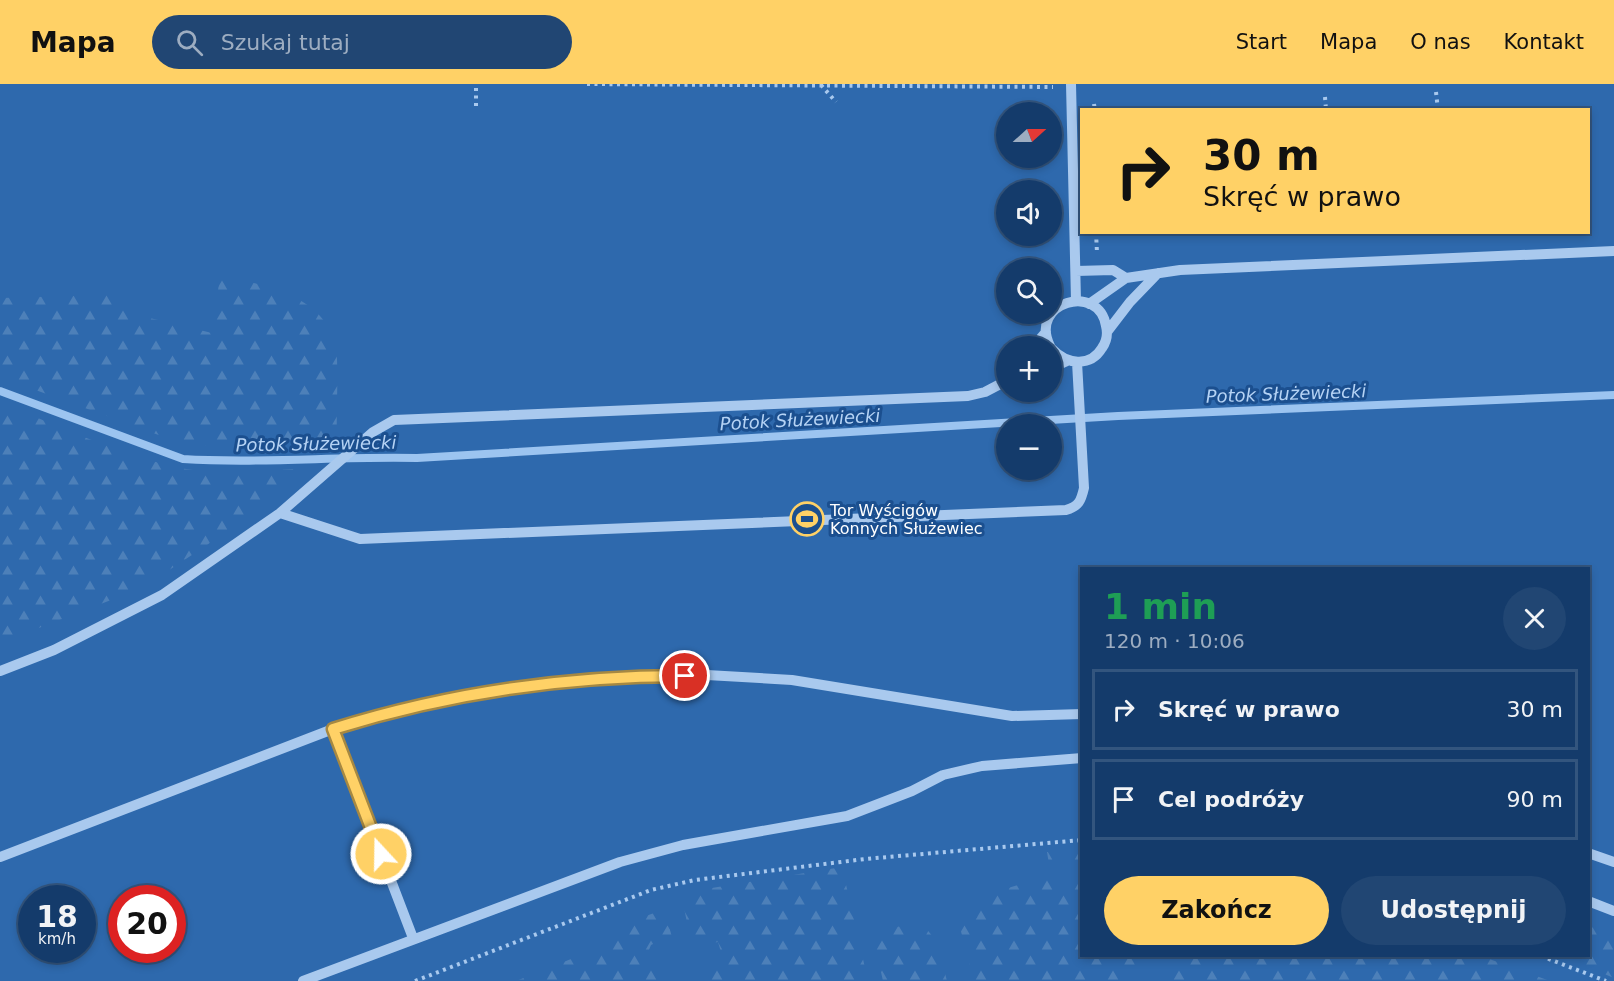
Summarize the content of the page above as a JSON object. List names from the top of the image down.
{
  "water": ["Potok Służewiecki"],
  "places": {
    "sports": ["Tor Wyścigów Konnych Służewiec"]
  },
  "north": "right",
  "page": {
    "header": "Mapa",
    "search": "Szukaj tutaj",
    "nav": [
      "Start",
      "Mapa",
      "O nas",
      "Kontakt"
    ],
    "map_buttons": ["+", "−"],
    "turn": ["30 m", "Skręć w prawo"],
    "heading": ["1 min", "120 m · 10:06"],
    "list": [
      {
        "name": "Skręć w prawo",
        "value": "30 m"
      },
      {
        "name": "Cel podróży",
        "value": "90 m"
      }
    ],
    "buttons": ["Zakończ", "Udostępnij"],
    "speed": "18 km/h",
    "limit": "20"
  }
}
